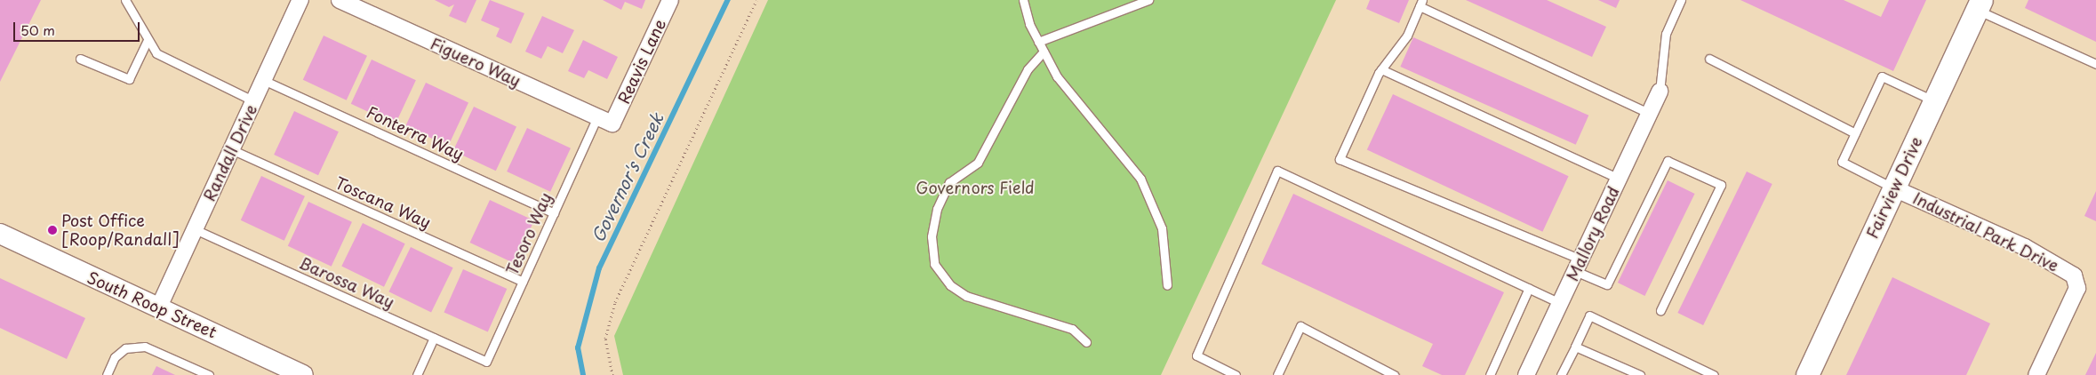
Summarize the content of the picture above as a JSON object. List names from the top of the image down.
{
  "streets": {
    "main road": ["Fairview Drive"],
    "street": [
      "Reavis Lane",
      "Figuero Way",
      "Randall Drive",
      "Industrial Park Drive",
      "Mallory Road",
      "South Roop Street"
    ],
    "lane": [
      "Fonterra Way",
      "Toscana Way",
      "Tesoro Way",
      "Barossa Way"
    ]
  },
  "crossings": [
    ["Reavis Lane", "Figuero Way"],
    ["Figuero Way", "Tesoro Way"],
    ["Fonterra Way", "Randall Drive"],
    ["Fonterra Way", "Tesoro Way"],
    ["Randall Drive", "Toscana Way"],
    ["Randall Drive", "Barossa Way"],
    ["Randall Drive", "South Roop Street"],
    ["Fairview Drive", "Industrial Park Drive"],
    ["Toscana Way", "Tesoro Way"],
    ["Tesoro Way", "Barossa Way"]
  ],
  "water": ["Governor's Creek"],
  "parks": ["Governors Field"],
  "places": ["Post Office [Roop/Randall]"],
  "scale_bar": "50 m"
}
